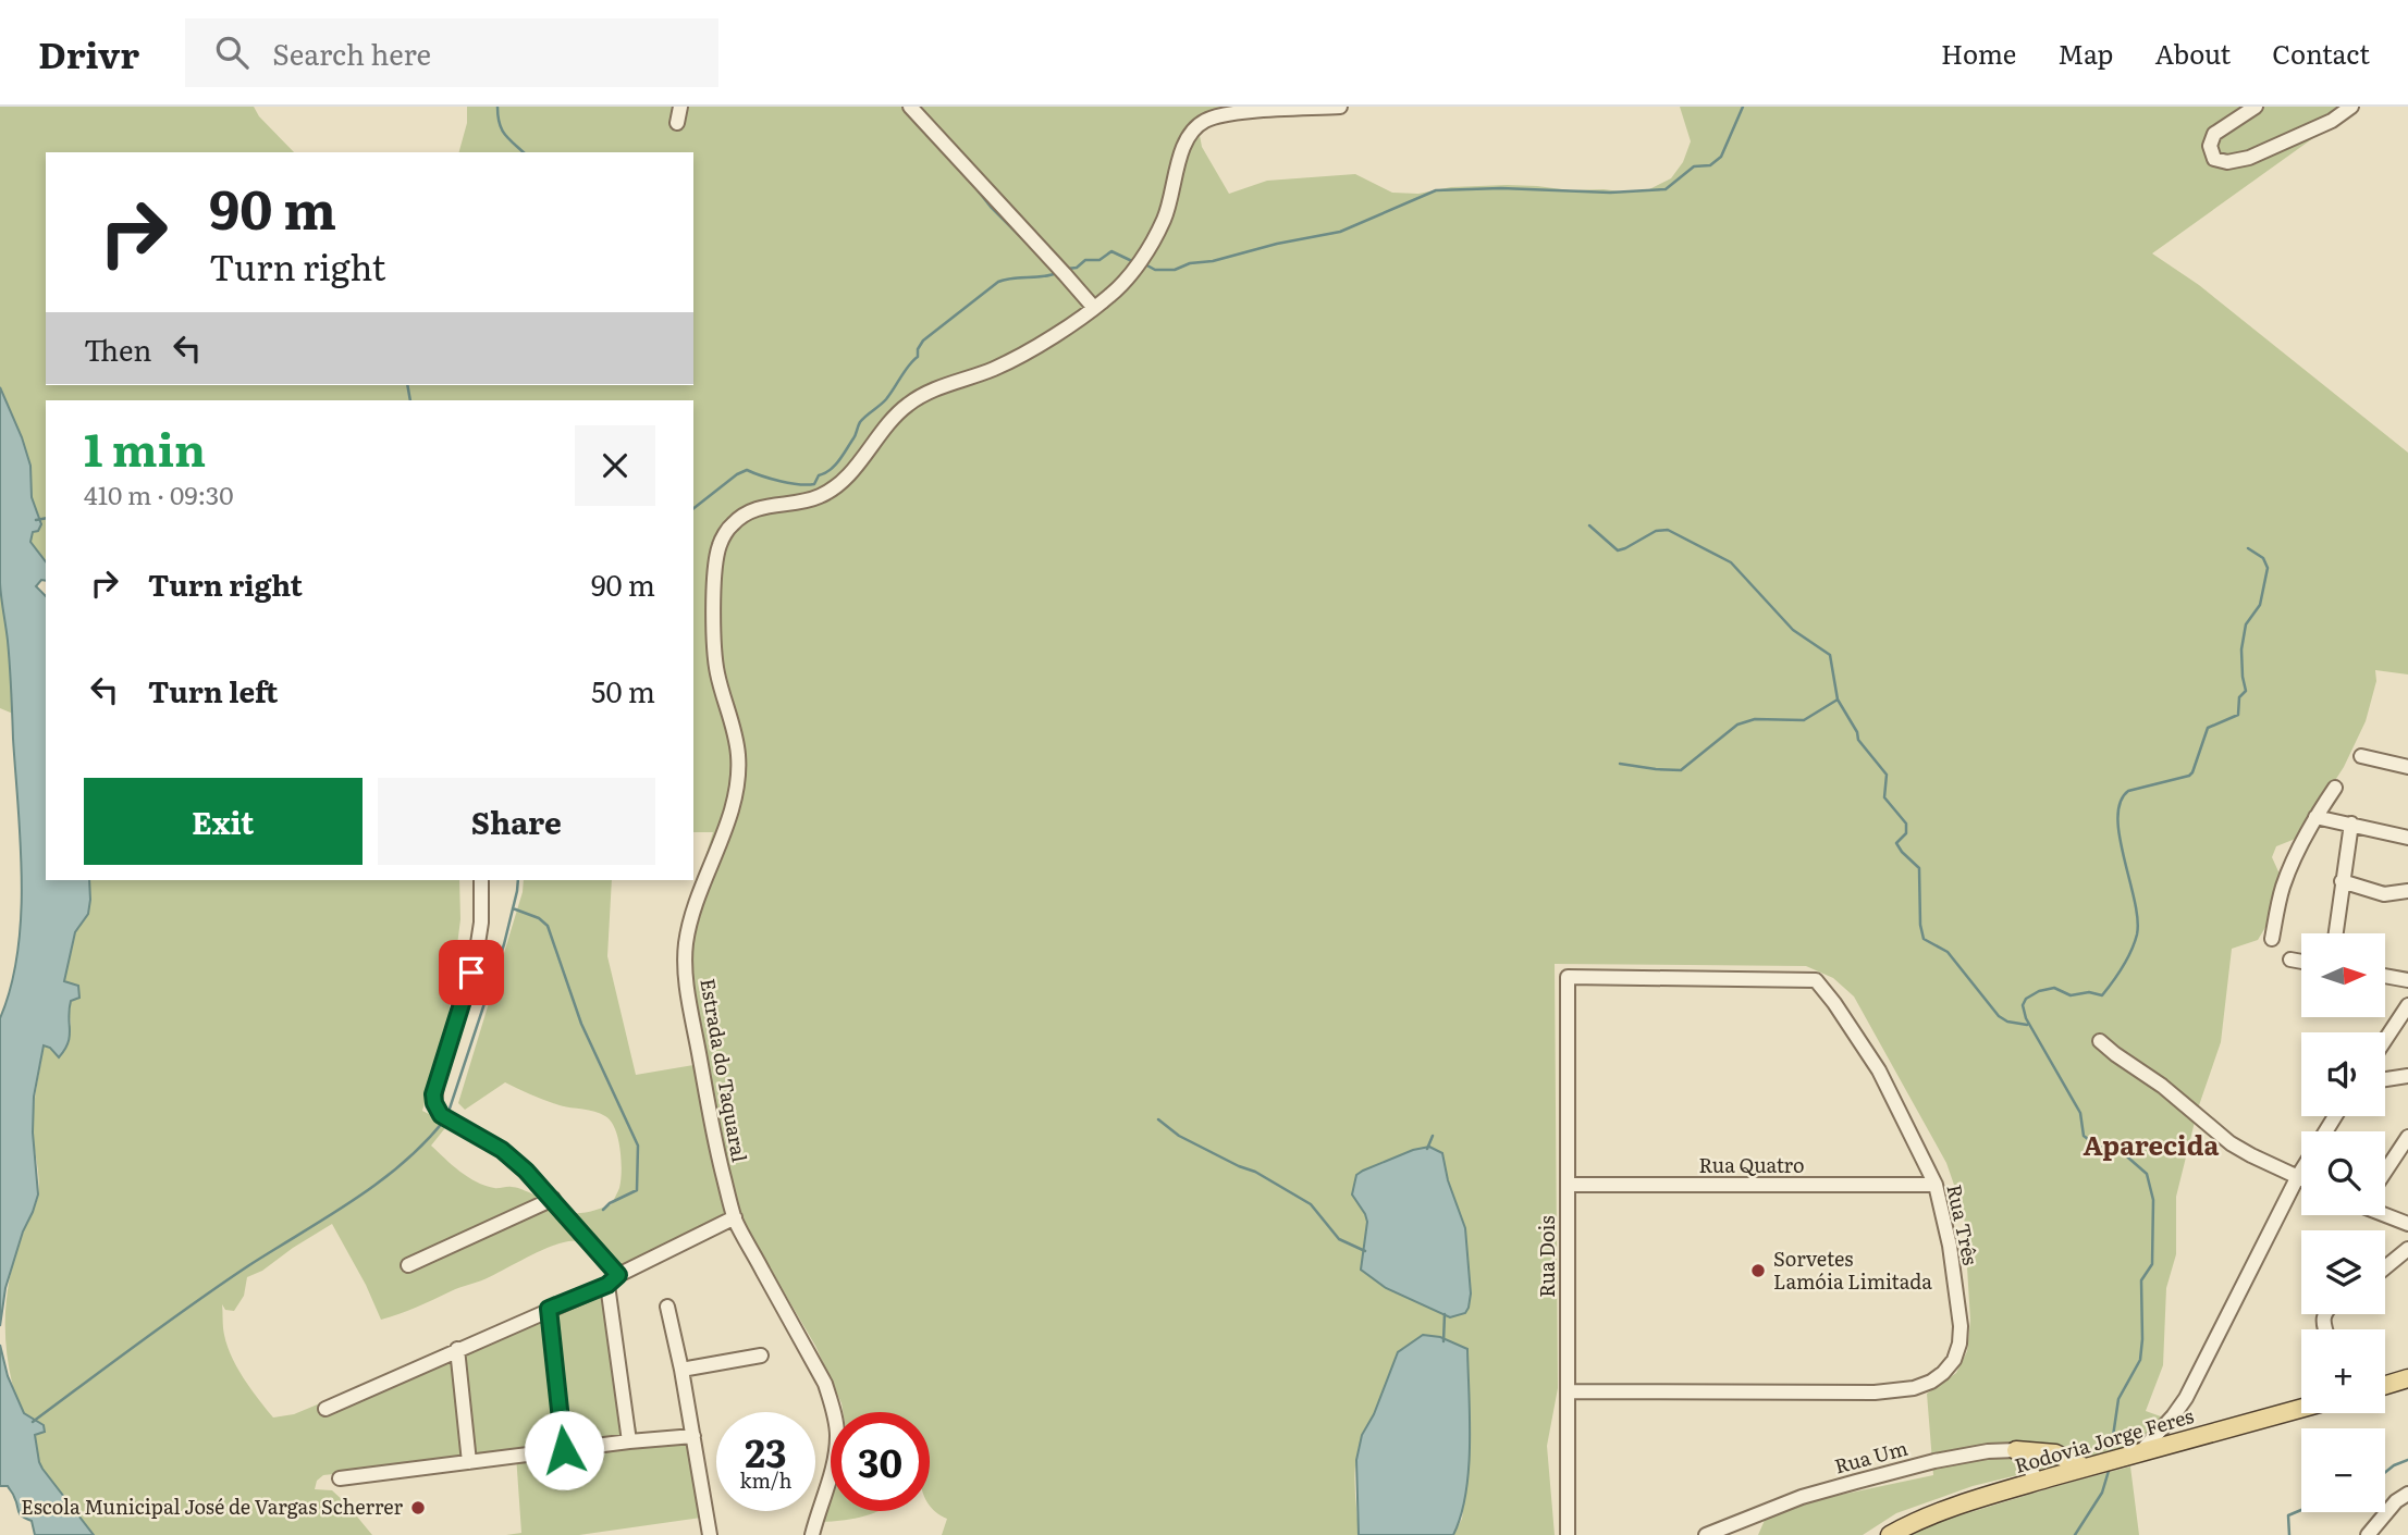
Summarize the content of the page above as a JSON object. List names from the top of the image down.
{
  "streets": {
    "main road": ["Rodovia Jorge Feres"],
    "street": [
      "Estrada do Taquaral",
      "Rua Quatro",
      "Rua Três",
      "Rua Dois",
      "Rua Um"
    ]
  },
  "crossings": [
    ["Rua Quatro", "Rua Três"],
    ["Rua Quatro", "Rua Dois"],
    ["Rua Três", "Rua Dois"]
  ],
  "districts": ["Aparecida"],
  "places": ["Sorvetes Lamóia Limitada", "Escola Municipal José de Vargas Scherrer"],
  "north": "right",
  "page": {
    "header": "Drivr",
    "search": "Search here",
    "nav": [
      "Home",
      "Map",
      "About",
      "Contact"
    ],
    "turn": ["90 m", "Turn right"],
    "then": "Then",
    "heading": ["1 min", "410 m · 09:30"],
    "list": [
      {
        "name": "Turn right",
        "value": "90 m"
      },
      {
        "name": "Turn left",
        "value": "50 m"
      }
    ],
    "buttons": ["Exit", "Share"],
    "map_buttons": ["+", "−"],
    "speed": "23 km/h",
    "limit": "30"
  }
}
